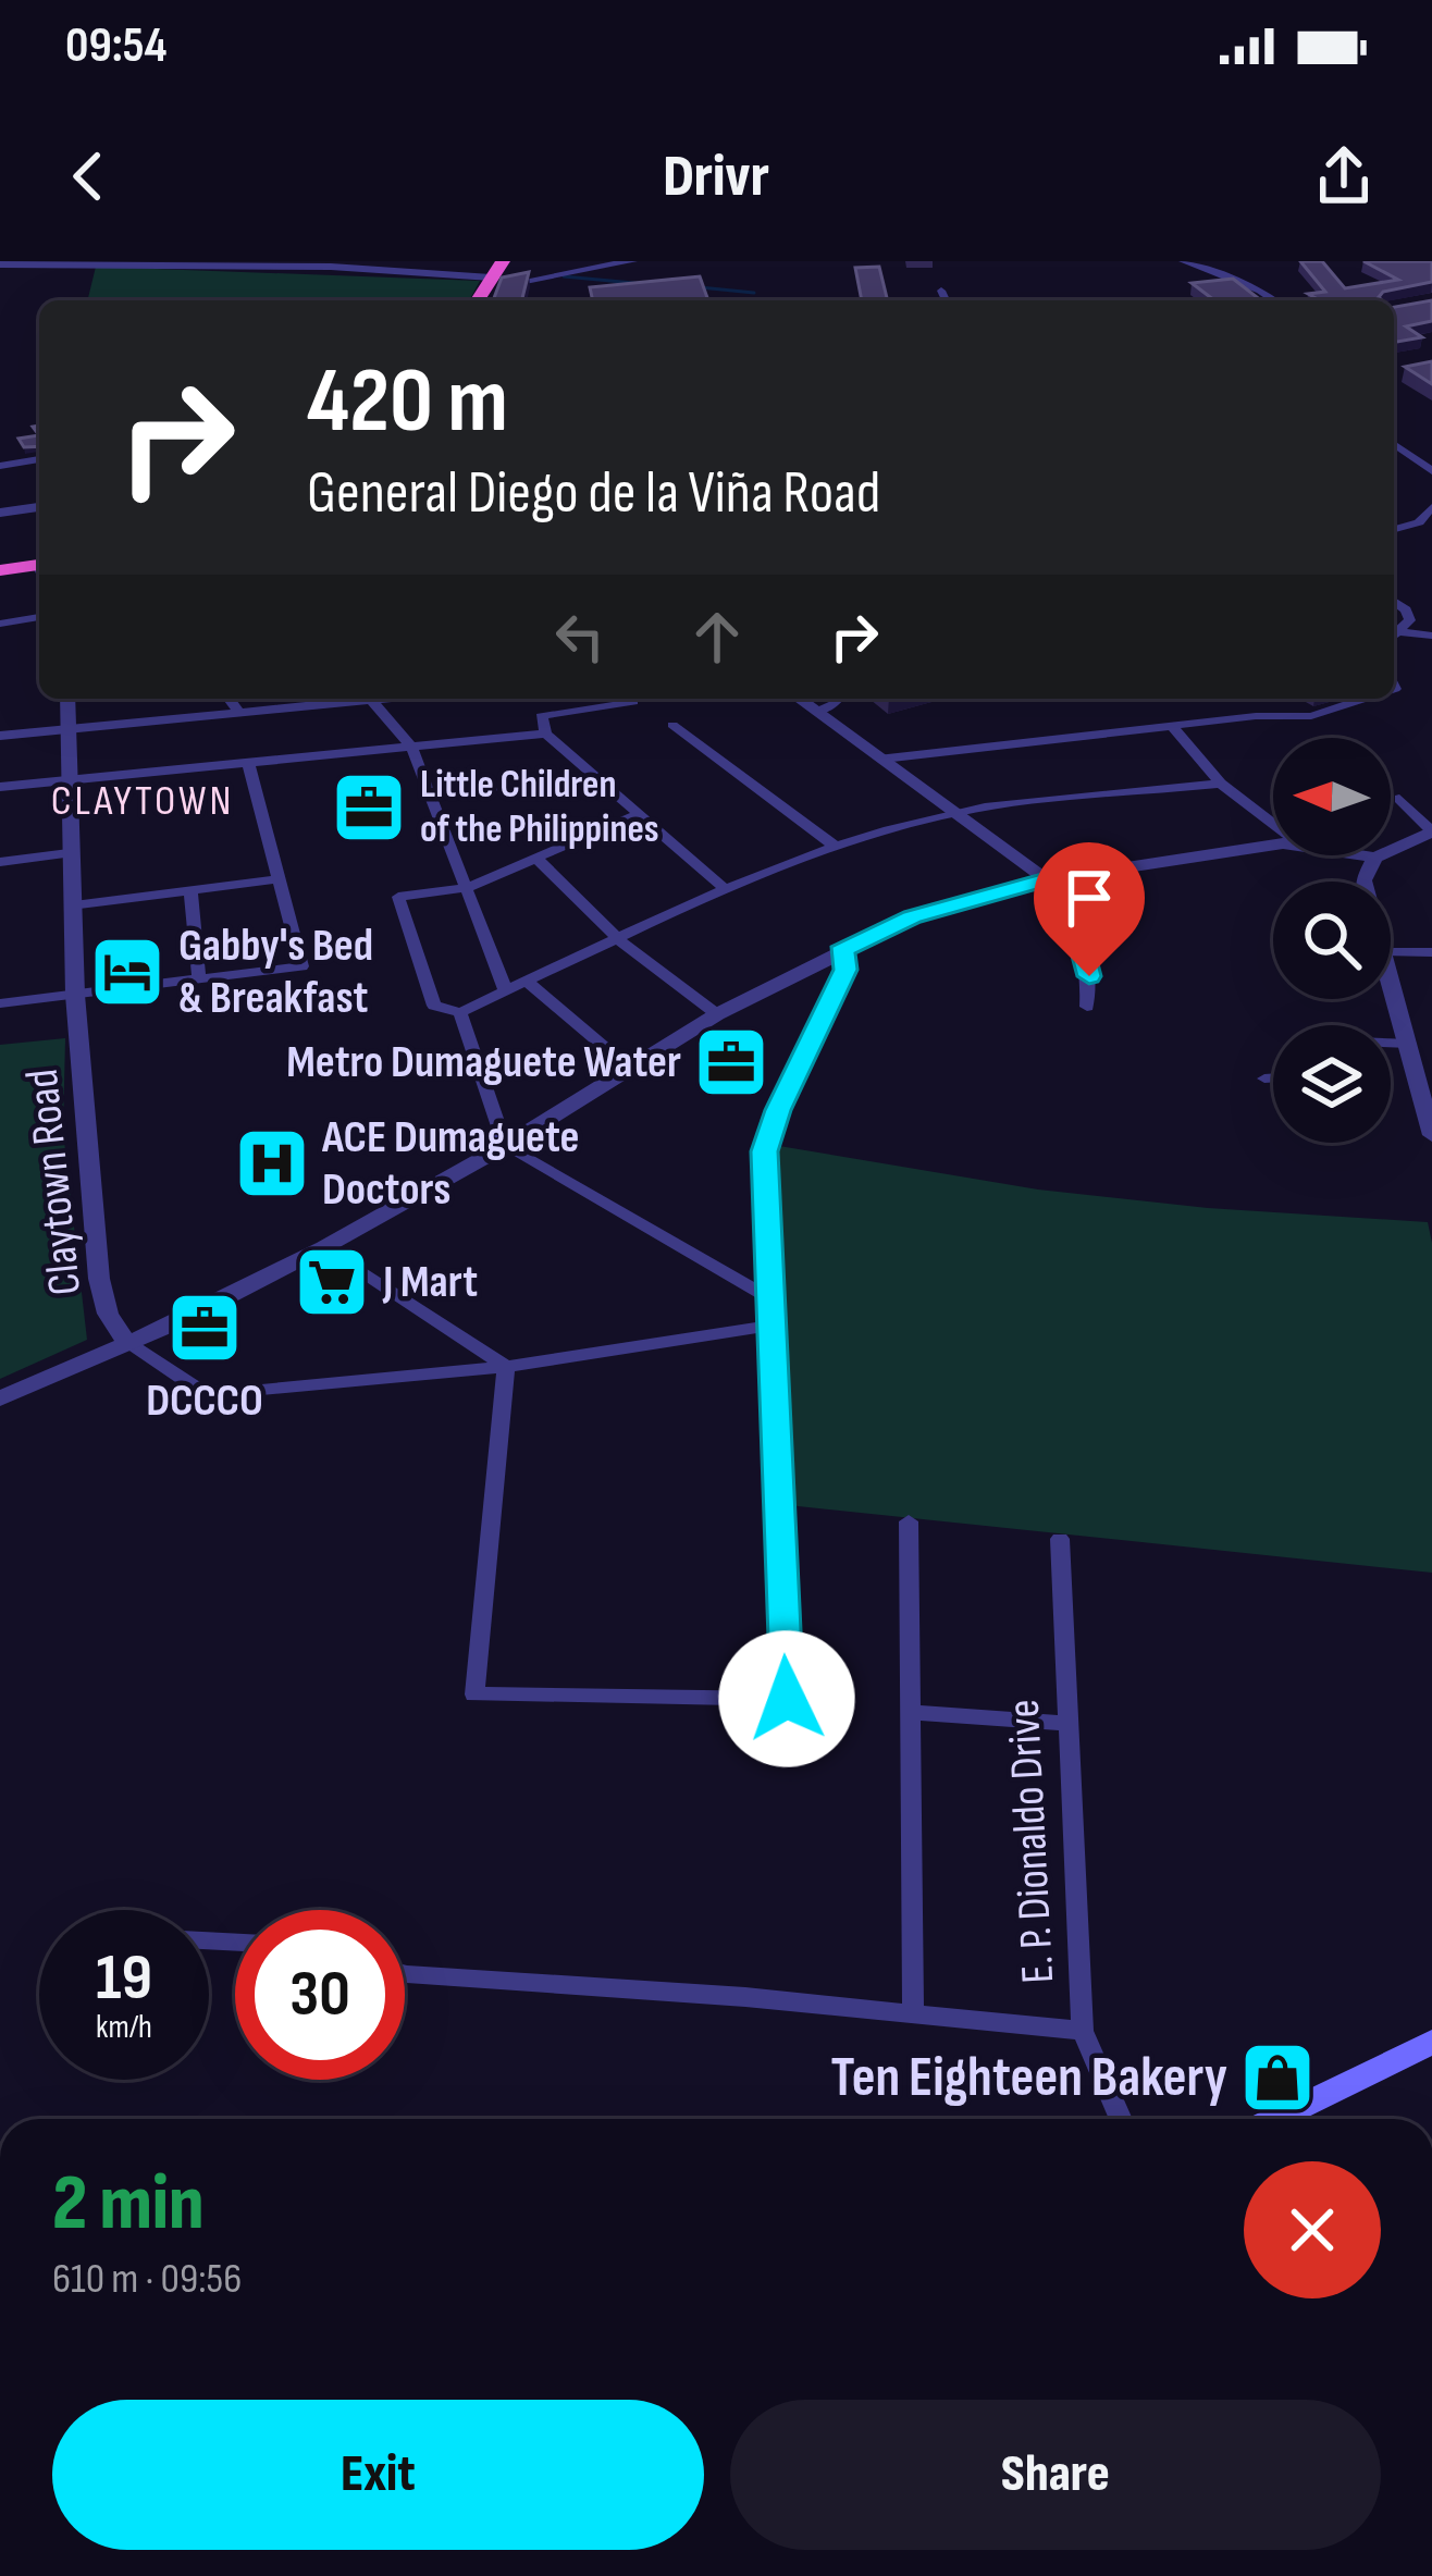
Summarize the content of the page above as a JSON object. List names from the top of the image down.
{
  "streets": {
    "street": ["Claytown Road", "E. P. Dionaldo Drive"]
  },
  "districts": ["CLAYTOWN"],
  "places": {
    "office": ["Little Children of the Philippines", "Metro Dumaguete Water", "DCCCO"],
    "hotel": ["Gabby's Bed & Breakfast"],
    "hospital": ["ACE Dumaguete Doctors"],
    "supermarket": ["J Mart"],
    "shop": ["Ten Eighteen Bakery"]
  },
  "north": "left",
  "page": {
    "status": "09:54",
    "header": "Drivr",
    "turn": ["420 m", "General Diego de la Viña Road"],
    "speed": "19 km/h",
    "limit": "30",
    "heading": ["2 min", "610 m · 09:56"],
    "buttons": ["Exit", "Share"]
  }
}
